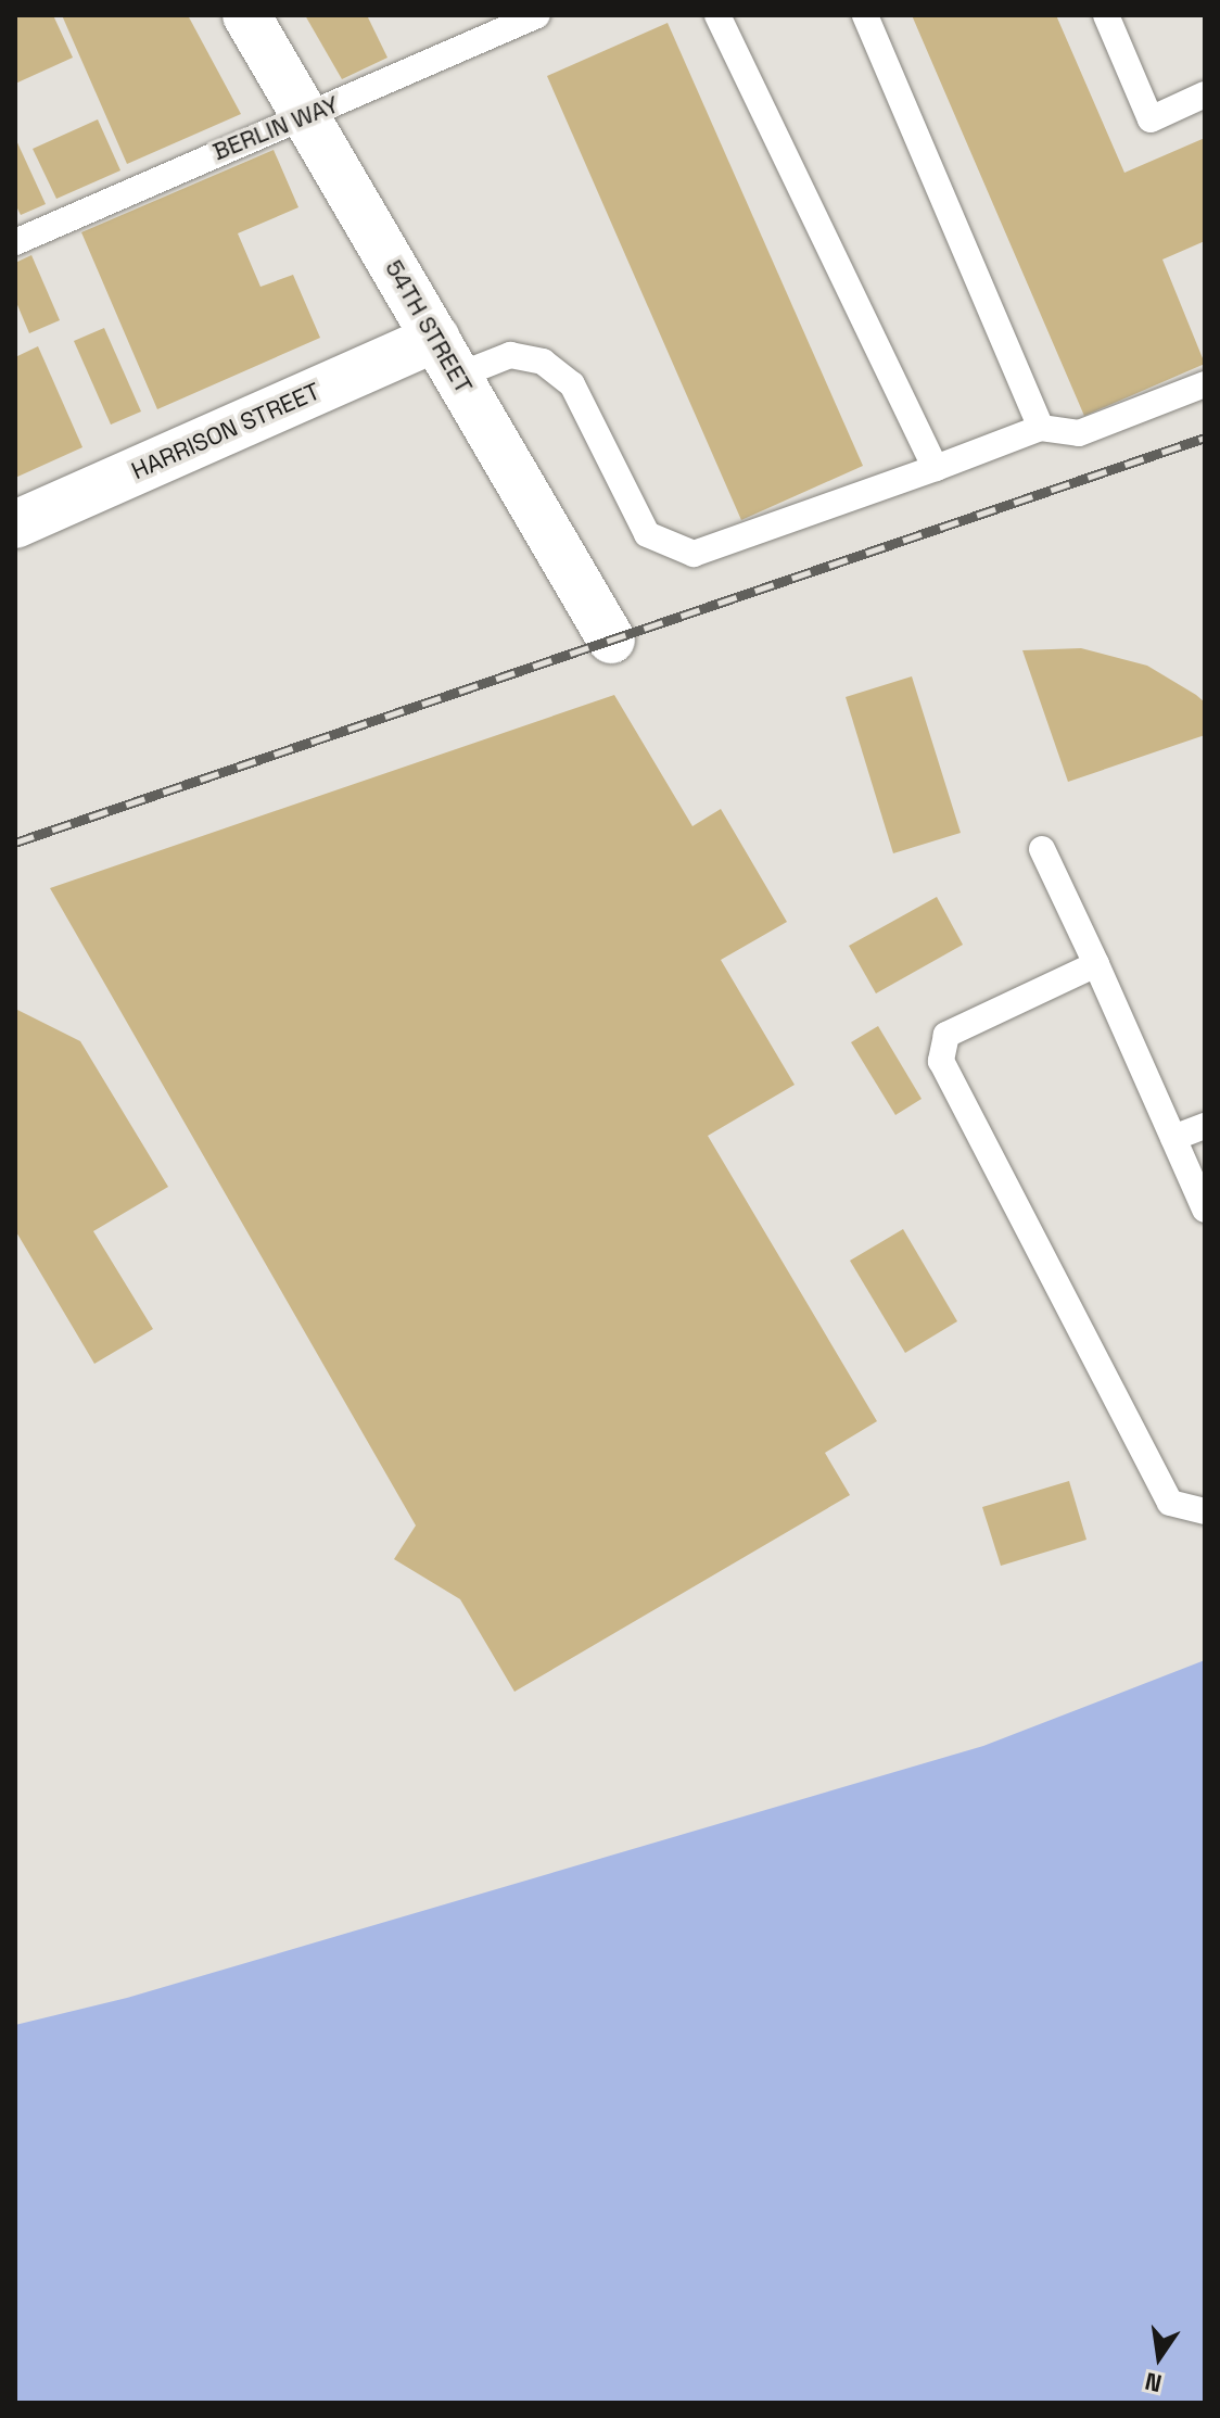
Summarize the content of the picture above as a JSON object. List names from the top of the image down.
{
  "streets": {
    "street": ["54TH STREET", "HARRISON STREET"],
    "lane": ["BERLIN WAY"]
  },
  "crossings": [
    ["BERLIN WAY", "54TH STREET"],
    ["54TH STREET", "HARRISON STREET"]
  ],
  "north": "bottom"
}
